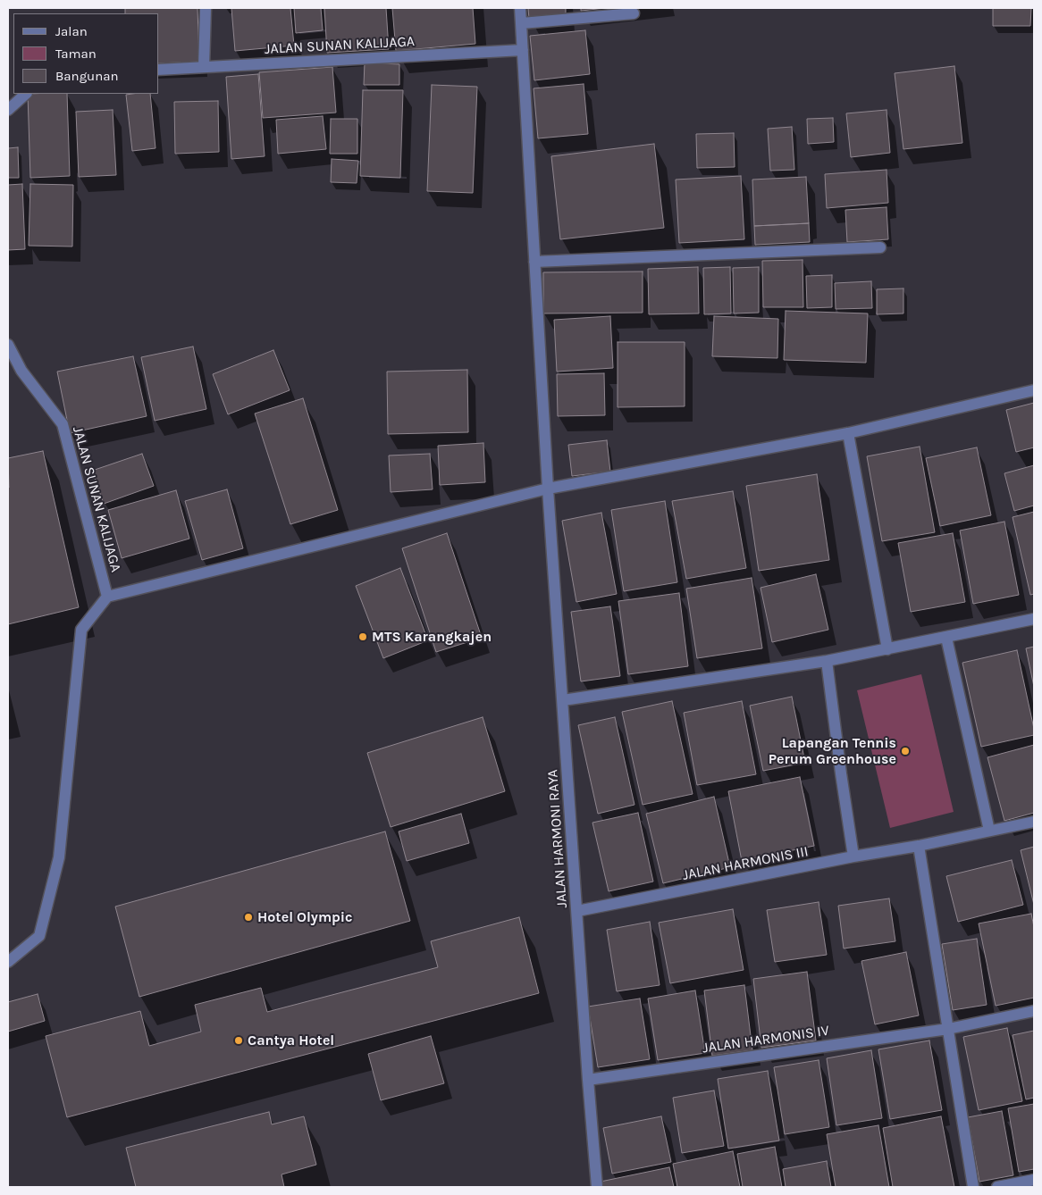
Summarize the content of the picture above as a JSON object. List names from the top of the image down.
{
  "streets": {
    "street": [
      "JALAN SUNAN KALIJAGA",
      "JALAN HARMONI RAYA",
      "JALAN HARMONIS III",
      "JALAN HARMONIS IV"
    ]
  },
  "crossings": [
    ["JALAN SUNAN KALIJAGA", "JALAN HARMONI RAYA"],
    ["JALAN HARMONI RAYA", "JALAN HARMONIS III"],
    ["JALAN HARMONI RAYA", "JALAN HARMONIS IV"]
  ],
  "places": [
    "MTS Karangkajen",
    "Lapangan Tennis Perum Greenhouse",
    "Hotel Olympic",
    "Cantya Hotel"
  ],
  "legend": ["Jalan", "Taman", "Bangunan"]
}
